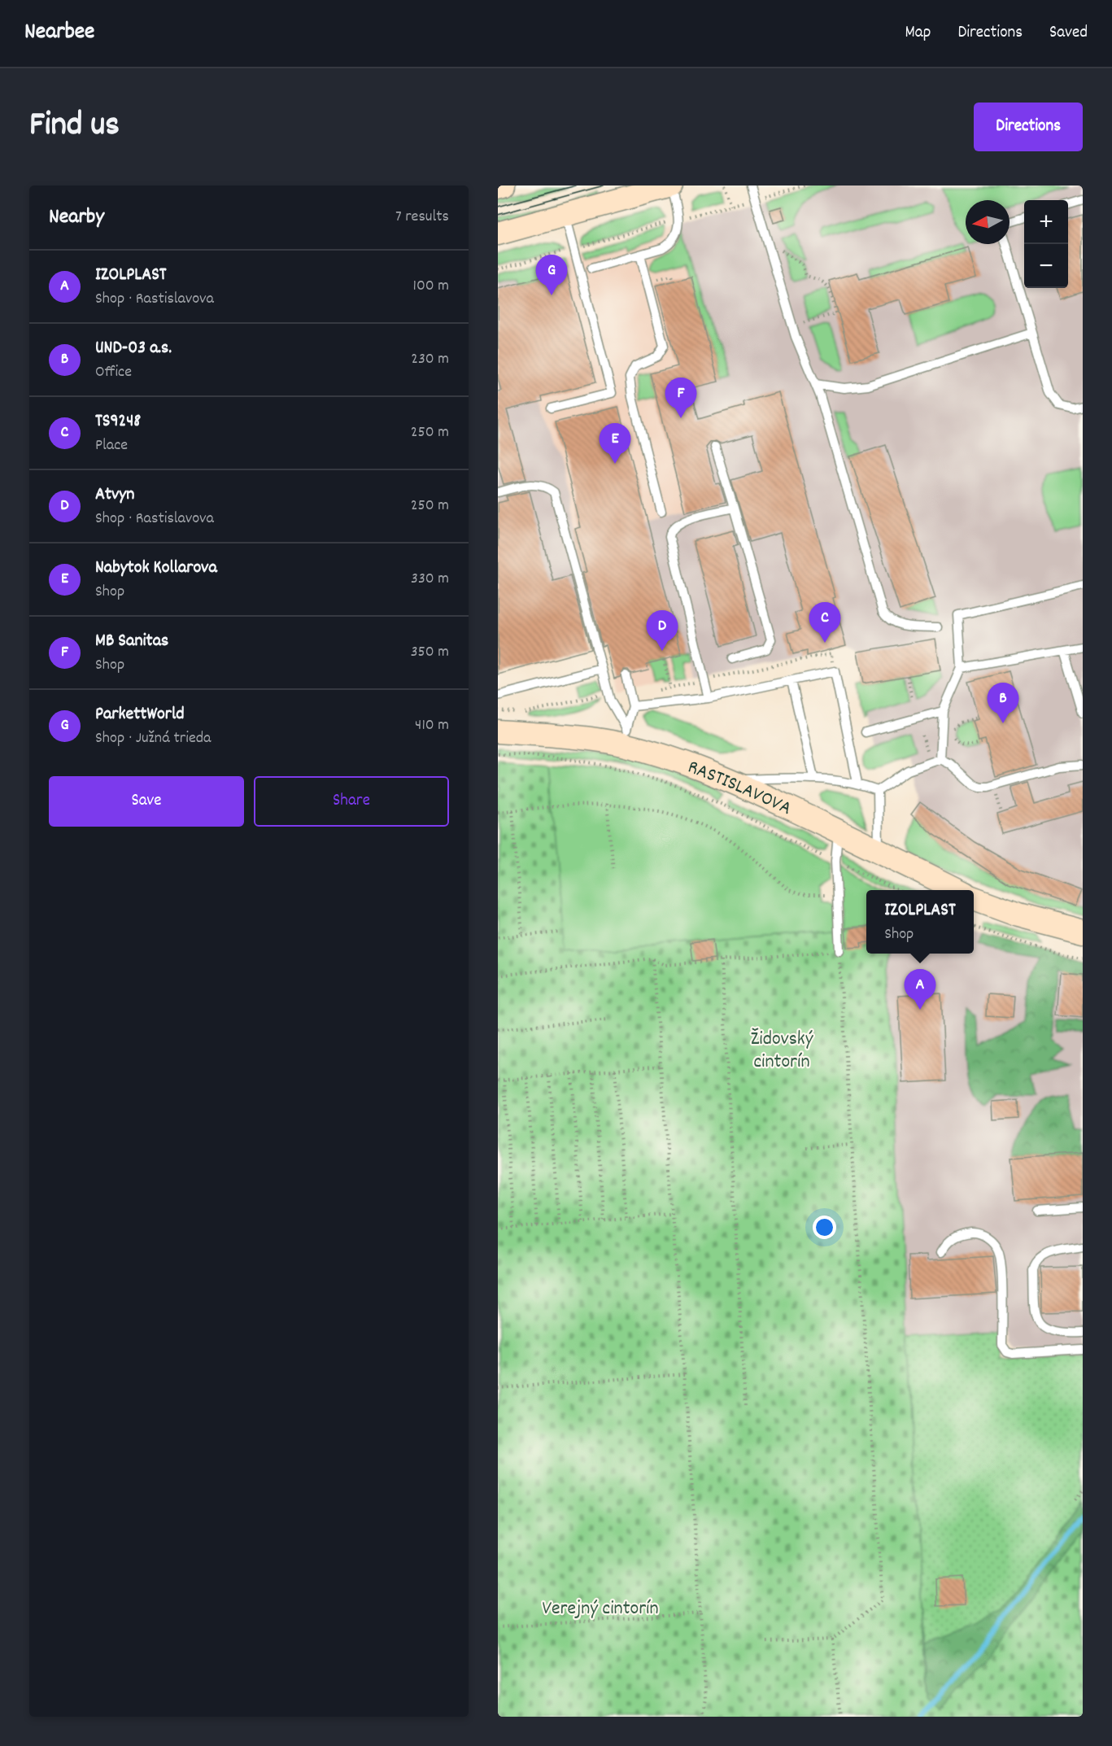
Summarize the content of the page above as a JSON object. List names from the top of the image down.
{
  "streets": {
    "street": ["RASTISLAVOVA"]
  },
  "parks": ["Židovský cintorín", "Verejný cintorín"],
  "north": "left",
  "page": {
    "header": "Nearbee",
    "nav": ["Map", "Directions", "Saved"],
    "title": "Find us",
    "buttons": [
      "Directions",
      ["Save", "Share"]
    ],
    "heading": ["Nearby", "7 results"],
    "map_buttons": ["+", "−"],
    "list": [
      {
        "mark": "A",
        "name": "IZOLPLAST",
        "note": "Shop · Rastislavova",
        "value": "100 m"
      },
      {
        "mark": "B",
        "name": "UND-03 a.s.",
        "note": "Office",
        "value": "230 m"
      },
      {
        "mark": "C",
        "name": "TS9248",
        "note": "Place",
        "value": "250 m"
      },
      {
        "mark": "D",
        "name": "Atvyn",
        "note": "Shop · Rastislavova",
        "value": "250 m"
      },
      {
        "mark": "E",
        "name": "Nabytok Kollarova",
        "note": "Shop",
        "value": "330 m"
      },
      {
        "mark": "F",
        "name": "MB Sanitas",
        "note": "Shop",
        "value": "350 m"
      },
      {
        "mark": "G",
        "name": "ParkettWorld",
        "note": "Shop · Južná trieda",
        "value": "410 m"
      }
    ],
    "pins": [
      "G",
      "F",
      "E",
      "C",
      "D",
      "B",
      "A"
    ],
    "popup": ["IZOLPLAST", "Shop"]
  }
}
